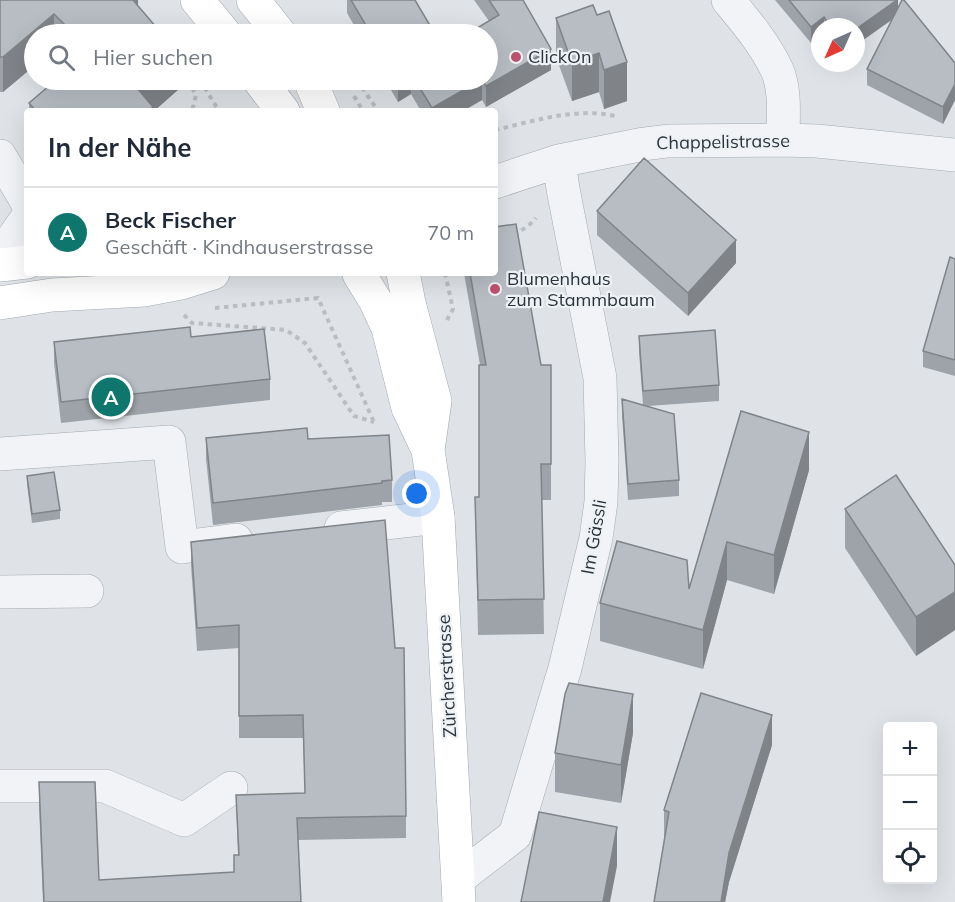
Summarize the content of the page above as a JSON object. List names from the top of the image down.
{
  "streets": {
    "main road": ["Zürcherstrasse"],
    "street": ["Chappelistrasse", "Im Gässli"]
  },
  "crossings": [
    ["Chappelistrasse", "Im Gässli"],
    ["Im Gässli", "Zürcherstrasse"]
  ],
  "places": ["ClickOn", "Blumenhaus zum Stammbaum"],
  "north": "bottom left",
  "page": {
    "search": "Hier suchen",
    "heading": "In der Nähe",
    "list": [
      {
        "mark": "A",
        "name": "Beck Fischer",
        "note": "Geschäft · Kindhauserstrasse",
        "value": "70 m"
      }
    ],
    "pins": "A",
    "map_buttons": ["+", "−"]
  }
}
